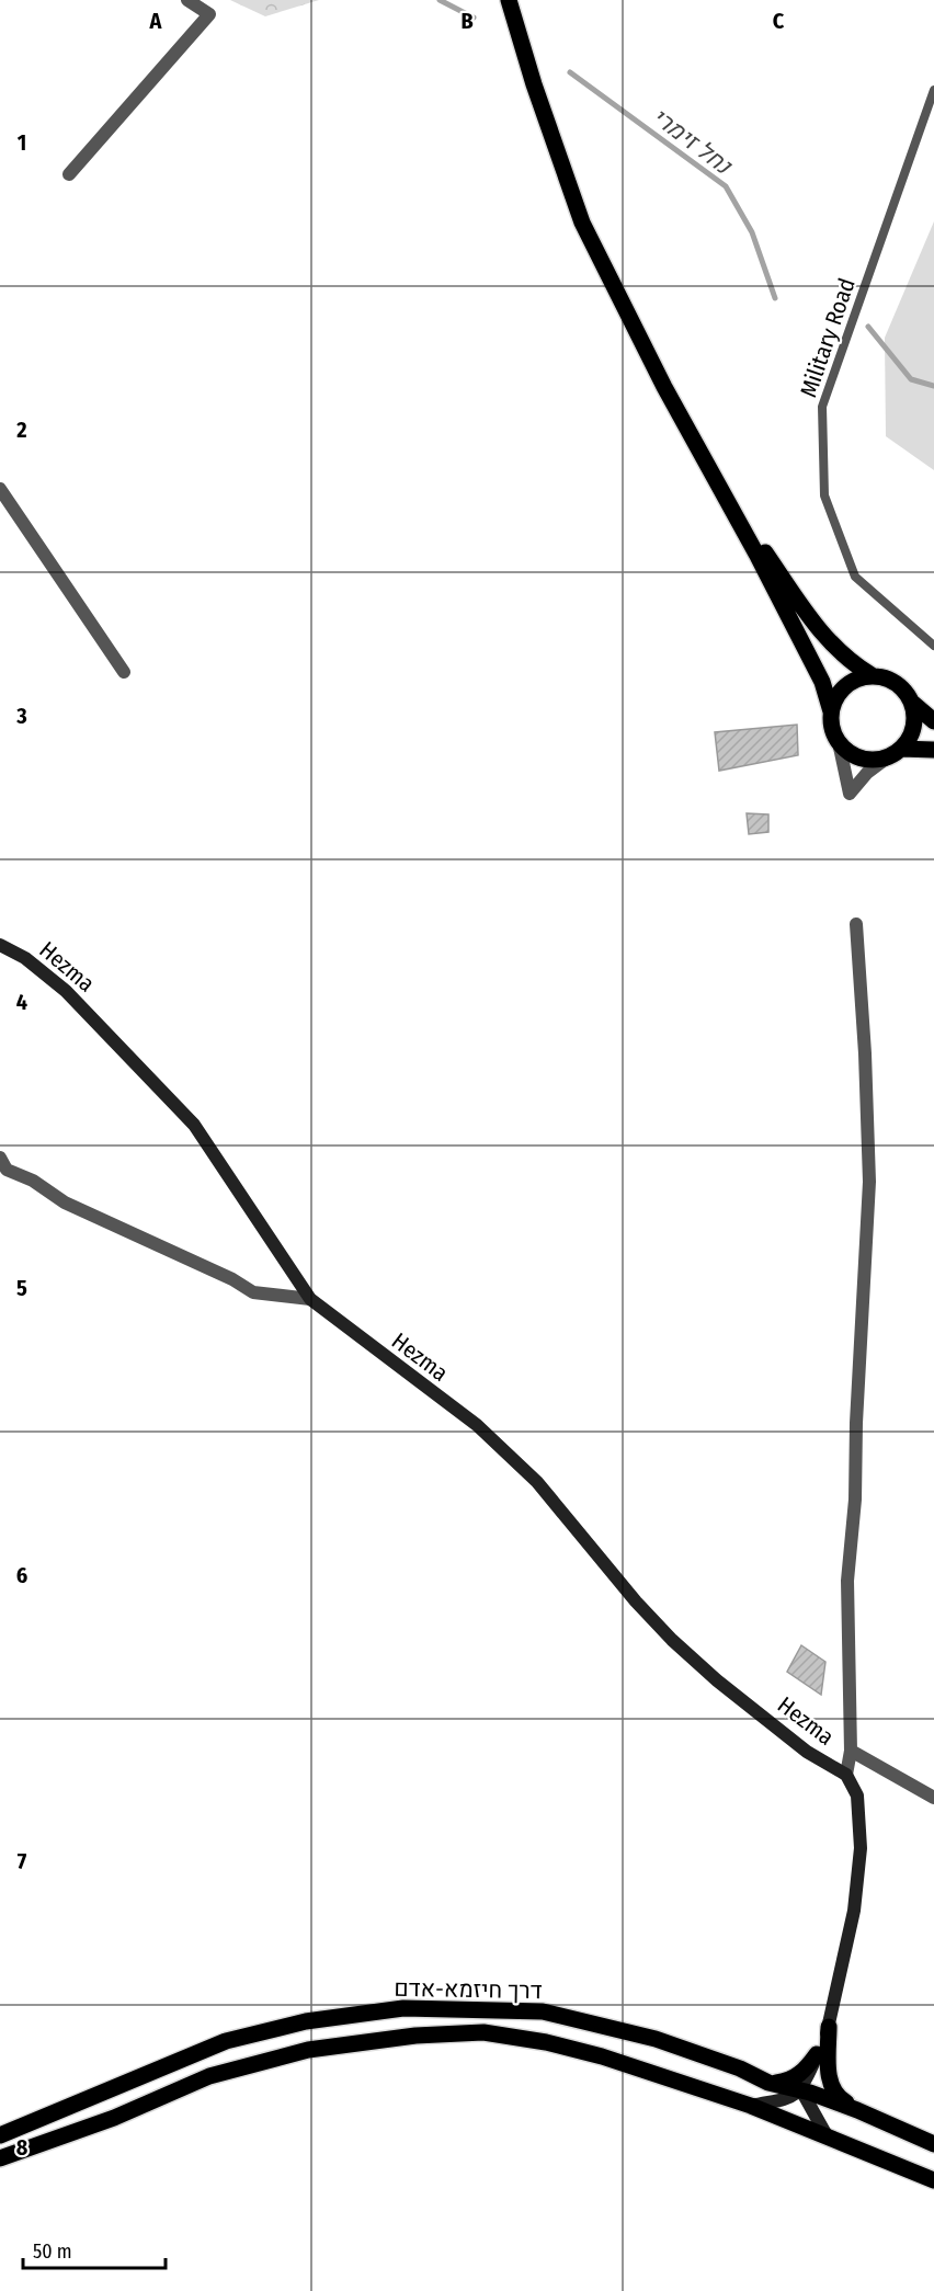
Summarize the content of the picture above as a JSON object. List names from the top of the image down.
{
  "streets": {
    "main road": ["דרך חיזמא-אדם"],
    "street": ["Hezma"],
    "lane": ["Military Road"]
  },
  "water": ["נחל זימרי"],
  "scale_bar": "50 m",
  "grid": {
    "columns": ["A", "B", "C"],
    "rows": [
      "1",
      "2",
      "3",
      "4",
      "5",
      "6",
      "7",
      "8"
    ]
  }
}
